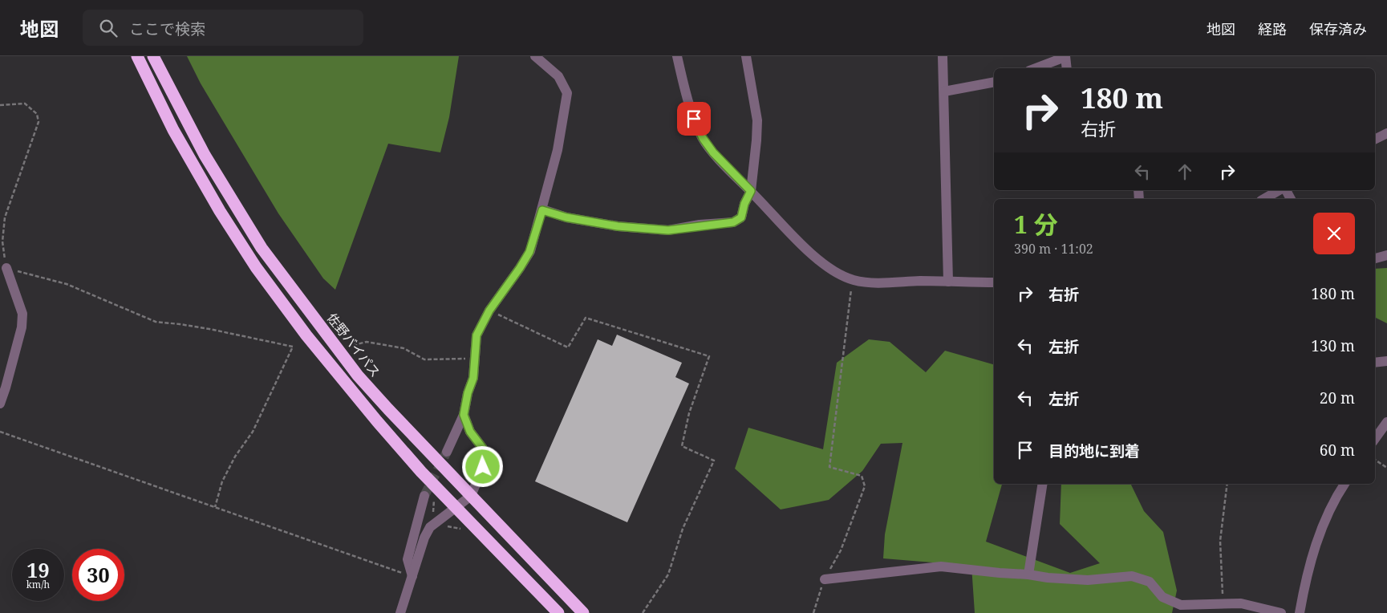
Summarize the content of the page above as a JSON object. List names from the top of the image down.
{
  "streets": {
    "highway": ["佐野バイパス"]
  },
  "page": {
    "header": "地図",
    "search": "ここで検索",
    "nav": ["地図", "経路", "保存済み"],
    "turn": ["180 m", "右折"],
    "heading": ["1 分", "390 m · 11:02"],
    "list": [
      {
        "name": "右折",
        "value": "180 m"
      },
      {
        "name": "左折",
        "value": "130 m"
      },
      {
        "name": "左折",
        "value": "20 m"
      },
      {
        "name": "目的地に到着",
        "value": "60 m"
      }
    ],
    "speed": "19 km/h",
    "limit": "30"
  }
}
